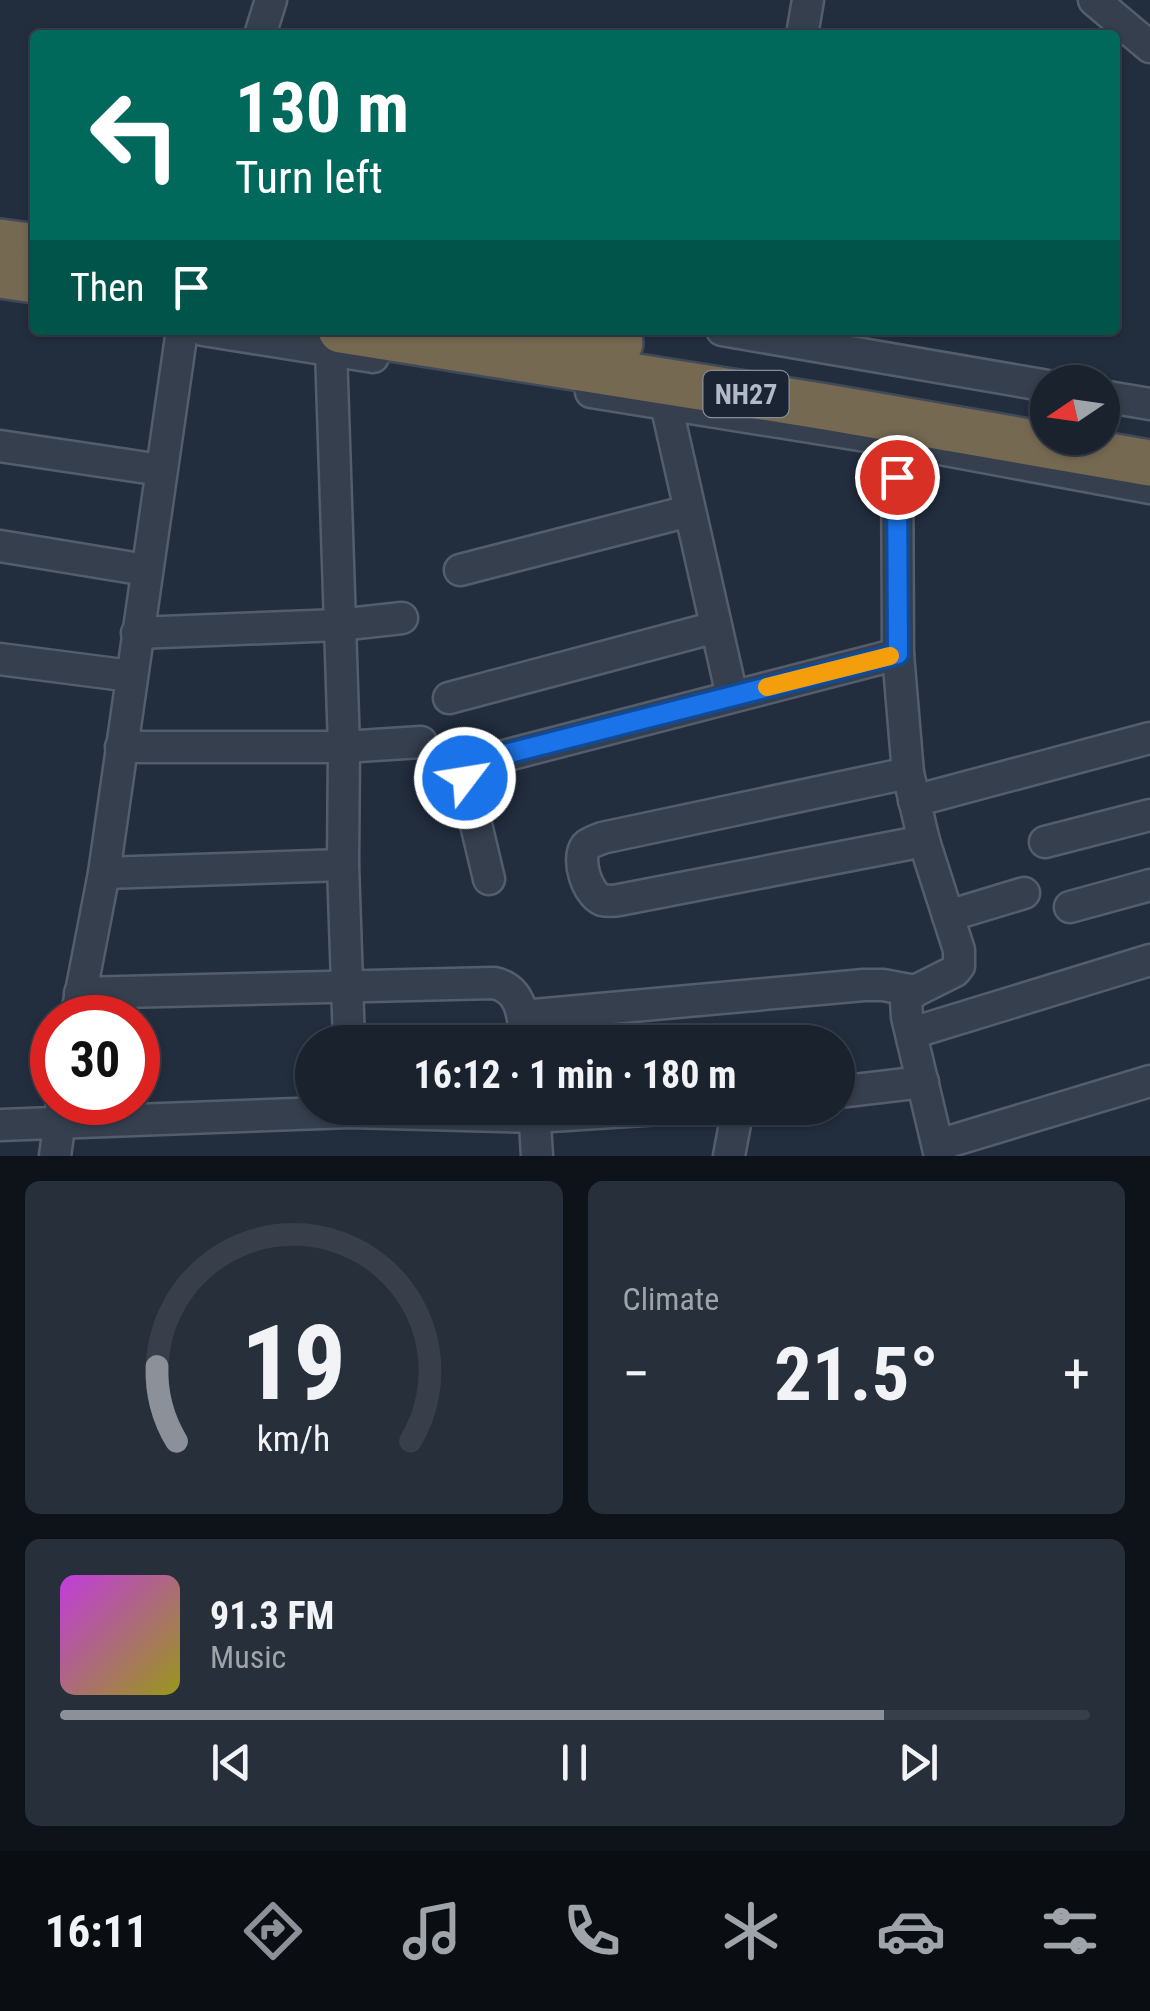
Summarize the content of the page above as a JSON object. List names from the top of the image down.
{
  "streets": {
    "highway": ["NH27"]
  },
  "north": "left",
  "page": {
    "turn": ["130 m", "Turn left"],
    "then": "Then",
    "limit": "30",
    "trip": "16:12 · 1 min · 180 m",
    "tile": "Climate",
    "heat": ["−", "21.5°", "+"],
    "song": ["91.3 FM", "Music"],
    "tabs": "16:11",
    "gauge": ["19", "km/h"]
  }
}
